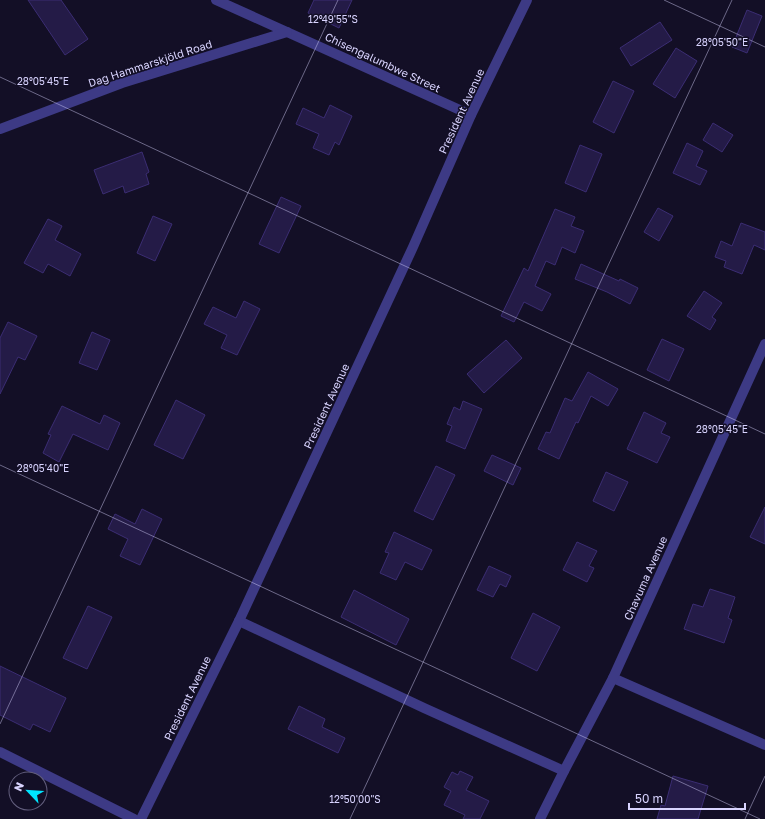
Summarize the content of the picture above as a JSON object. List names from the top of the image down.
{
  "streets": {
    "street": [
      "Chisengalumbwe Street",
      "Dag Hammarskjöld Road",
      "President Avenue",
      "Chavuma Avenue"
    ]
  },
  "crossings": [
    ["Chisengalumbwe Street", "President Avenue"]
  ],
  "scale_bar": "50 m",
  "north": "top left",
  "coordinates": [
    "12°49'55\"S",
    "28°05'50\"E",
    "28°05'45\"E",
    "28°05'40\"E",
    "12°50'00\"S"
  ]
}
